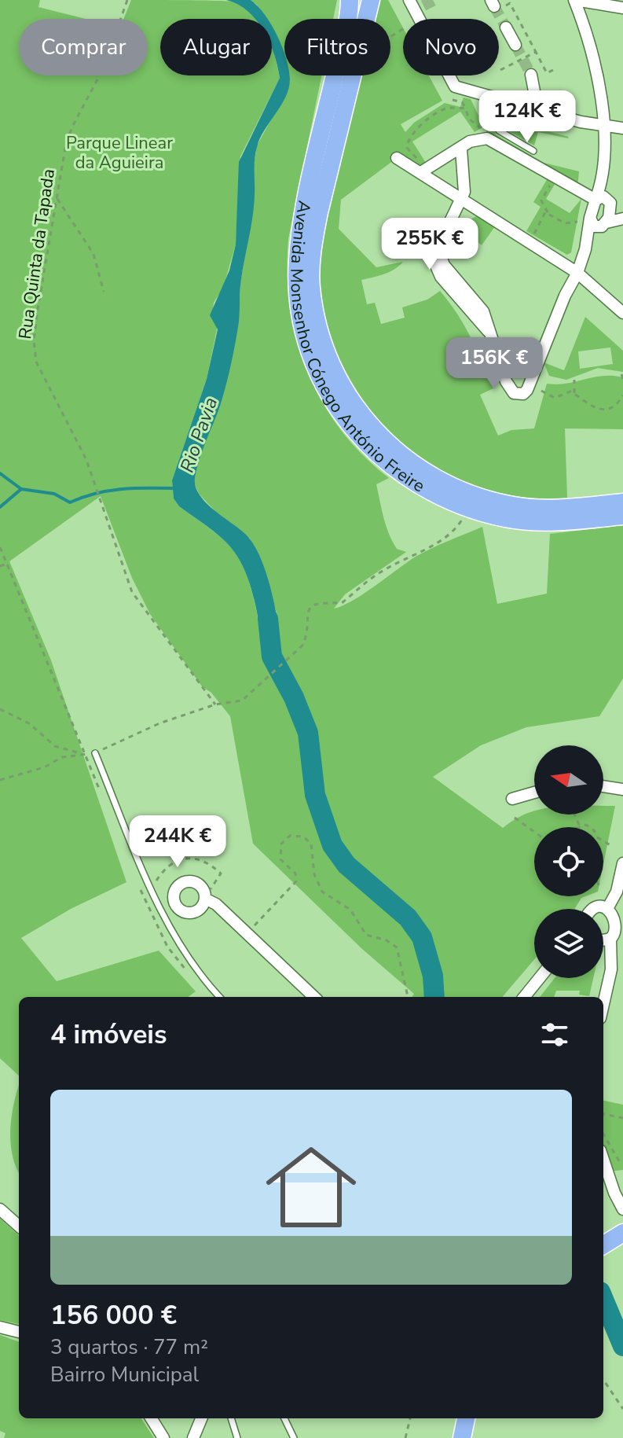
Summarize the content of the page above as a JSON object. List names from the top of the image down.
{
  "streets": {
    "main road": ["Avenida Monsenhor Cónego António Freire"],
    "path": ["Rua Quinta da Tapada"]
  },
  "water": ["Rio Pavia"],
  "parks": ["Parque Linear da Aguieira"],
  "north": "left",
  "page": {
    "chip": [
      "Comprar",
      "Alugar",
      "Filtros",
      "Novo"
    ],
    "price": [
      "124K €",
      "255K €",
      "156K €",
      "244K €"
    ],
    "heading": "4 imóveis",
    "list": [
      {
        "name": "156 000 €",
        "note": "3 quartos · 77 m² · Bairro Municipal"
      }
    ]
  }
}
